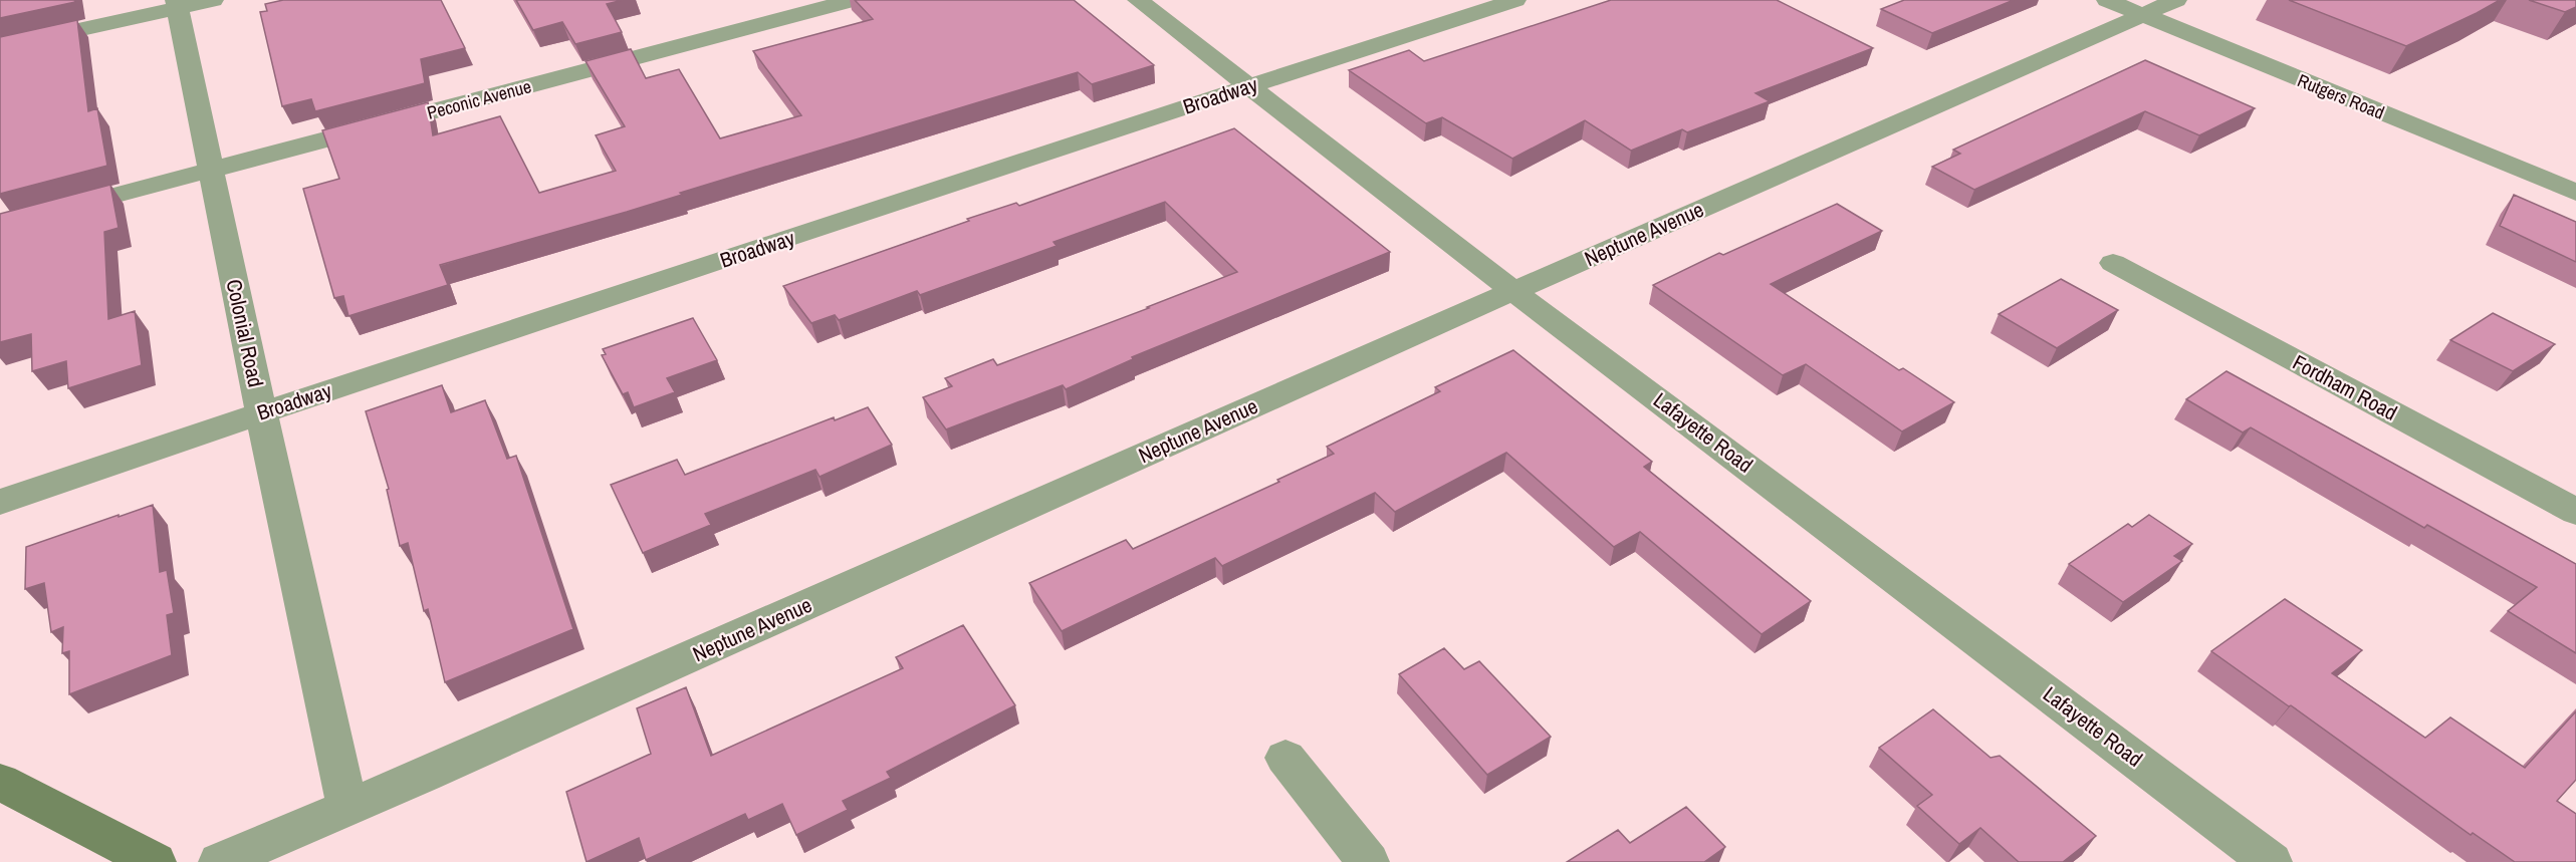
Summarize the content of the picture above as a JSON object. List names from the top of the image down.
{
  "streets": {
    "street": [
      "Broadway",
      "Rutgers Road",
      "Peconic Avenue",
      "Neptune Avenue",
      "Colonial Road",
      "Fordham Road",
      "Lafayette Road"
    ]
  },
  "crossings": [
    ["Broadway", "Colonial Road"],
    ["Broadway", "Lafayette Road"],
    ["Rutgers Road", "Neptune Avenue"],
    ["Peconic Avenue", "Colonial Road"],
    ["Neptune Avenue", "Colonial Road"],
    ["Neptune Avenue", "Lafayette Road"]
  ]
}
